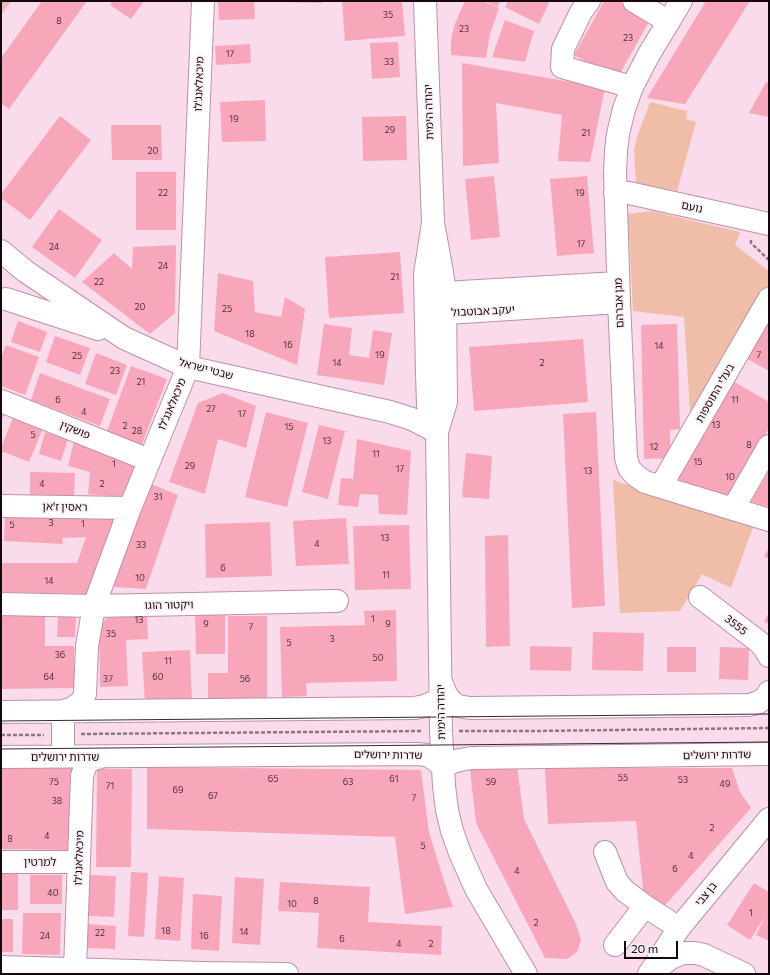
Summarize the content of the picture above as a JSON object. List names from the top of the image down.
{
  "streets": {
    "street": [
      "מיכאלאנג'לו",
      "יהודה הימית",
      "נועם",
      "מגן אברהם",
      "יעקב אבוטבול",
      "שבטי ישראל",
      "בעלי התוספות",
      "פושקין",
      "ראסין ז'אן",
      "ויקטור הוגו",
      "3555",
      "שדרות ירושלים",
      "למרטין",
      "בן צבי"
    ]
  },
  "crossings": [
    ["מיכאלאנג'לו", "שבטי ישראל"],
    ["מיכאלאנג'לו", "פושקין"],
    ["מיכאלאנג'לו", "ראסין ז'אן"],
    ["מיכאלאנג'לו", "ויקטור הוגו"],
    ["מיכאלאנג'לו", "שדרות ירושלים"],
    ["מיכאלאנג'לו", "למרטין"],
    ["יהודה הימית", "יעקב אבוטבול"],
    ["יהודה הימית", "שבטי ישראל"],
    ["יהודה הימית", "שדרות ירושלים"],
    ["נועם", "מגן אברהם"],
    ["מגן אברהם", "יעקב אבוטבול"],
    ["מגן אברהם", "בעלי התוספות"]
  ],
  "house_numbers": [
    "35",
    "8",
    "23",
    "23",
    "17",
    "33",
    "19",
    "29",
    "21",
    "20",
    "22",
    "19",
    "17",
    "24",
    "24",
    "21",
    "22",
    "20",
    "25",
    "18",
    "16",
    "14",
    "19",
    "7",
    "25",
    "14",
    "2",
    "23",
    "21",
    "6",
    "11",
    "27",
    "4",
    "17",
    "13",
    "2",
    "15",
    "28",
    "5",
    "13",
    "8",
    "12",
    "11",
    "15",
    "1",
    "29",
    "17",
    "13",
    "10",
    "4",
    "2",
    "31",
    "3",
    "1",
    "5",
    "13",
    "4",
    "33",
    "6",
    "11",
    "10",
    "14",
    "1",
    "13",
    "9",
    "9",
    "7",
    "35",
    "3",
    "5",
    "36",
    "50",
    "11",
    "64",
    "60",
    "37",
    "56",
    "55",
    "65",
    "61",
    "53",
    "75",
    "63",
    "59",
    "49",
    "71",
    "69",
    "67",
    "7",
    "38",
    "2",
    "4",
    "8",
    "5",
    "4",
    "6",
    "4",
    "40",
    "8",
    "10",
    "1",
    "2",
    "18",
    "14",
    "22",
    "24",
    "16",
    "6",
    "4",
    "2"
  ],
  "scale_bar": "20 m"
}
